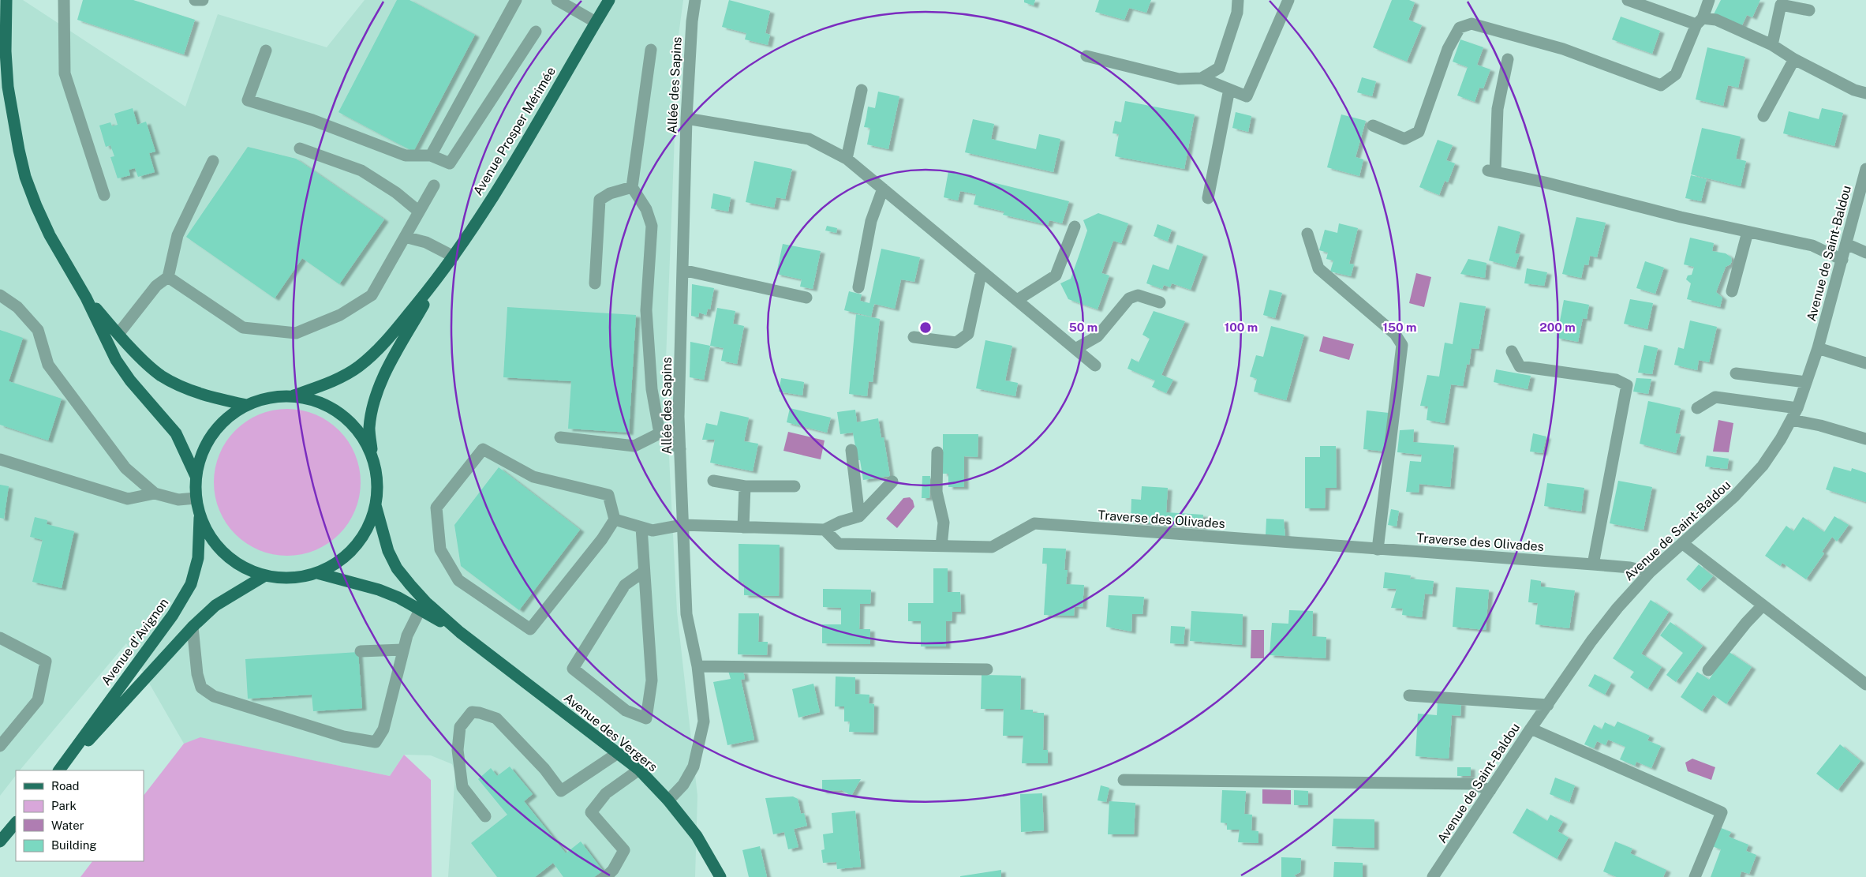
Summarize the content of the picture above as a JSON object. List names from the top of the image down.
{
  "streets": {
    "main road": ["Avenue Prosper Mérimée", "Avenue d'Avignon", "Avenue des Vergers"],
    "street": ["Allée des Sapins", "Avenue de Saint-Baldou", "Traverse des Olivades"]
  },
  "crossings": [
    ["Allée des Sapins", "Avenue des Vergers"],
    ["Avenue de Saint-Baldou", "Traverse des Olivades"]
  ],
  "legend": [
    "Road",
    "Park",
    "Water",
    "Building"
  ],
  "rings": [
    "50 m",
    "100 m",
    "150 m",
    "200 m"
  ]
}
